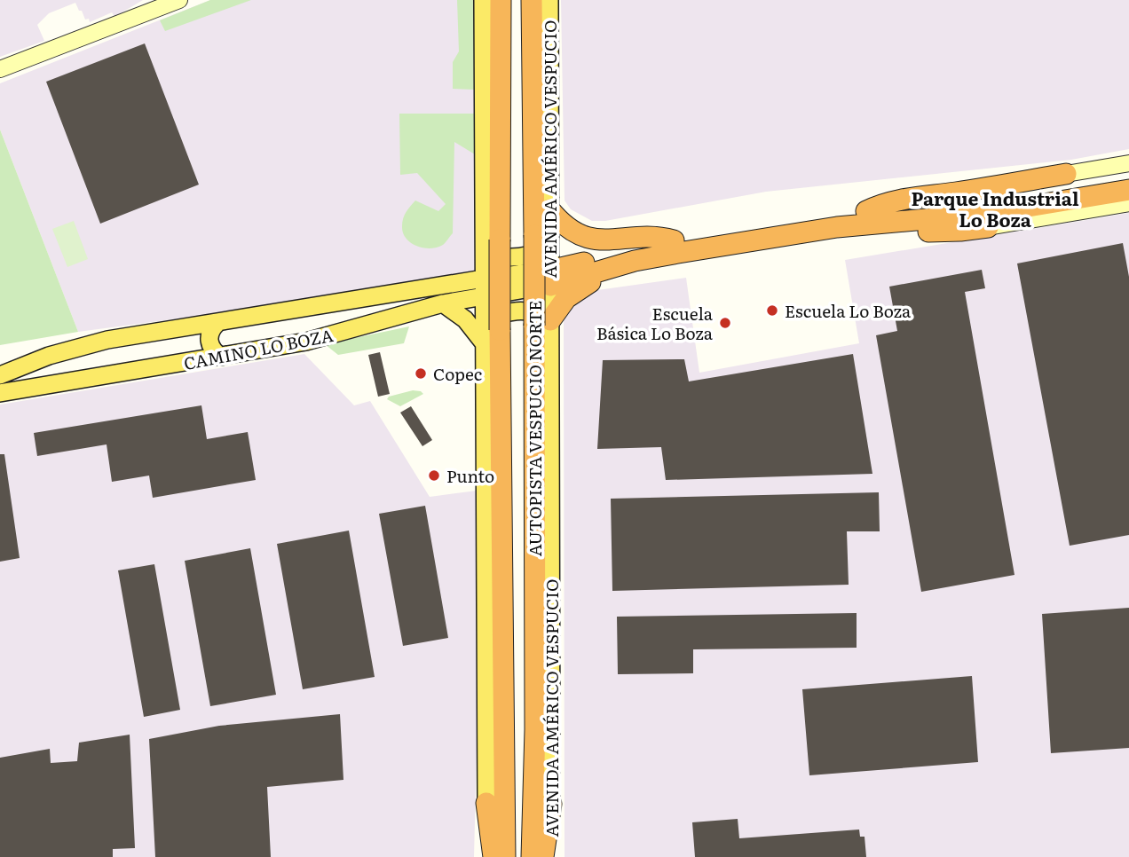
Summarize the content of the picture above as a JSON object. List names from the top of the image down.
{
  "streets": {
    "highway": ["AUTOPISTA VESPUCIO NORTE"],
    "main road": ["AVENIDA AMÉRICO VESPUCIO", "CAMINO LO BOZA"]
  },
  "crossings": [
    ["AVENIDA AMÉRICO VESPUCIO", "CAMINO LO BOZA"],
    ["AVENIDA AMÉRICO VESPUCIO", "AUTOPISTA VESPUCIO NORTE"]
  ],
  "districts": ["Parque Industrial Lo Boza"],
  "places": [
    "Escuela Lo Boza",
    "Escuela Básica Lo Boza",
    "Copec",
    "Punto"
  ]
}
